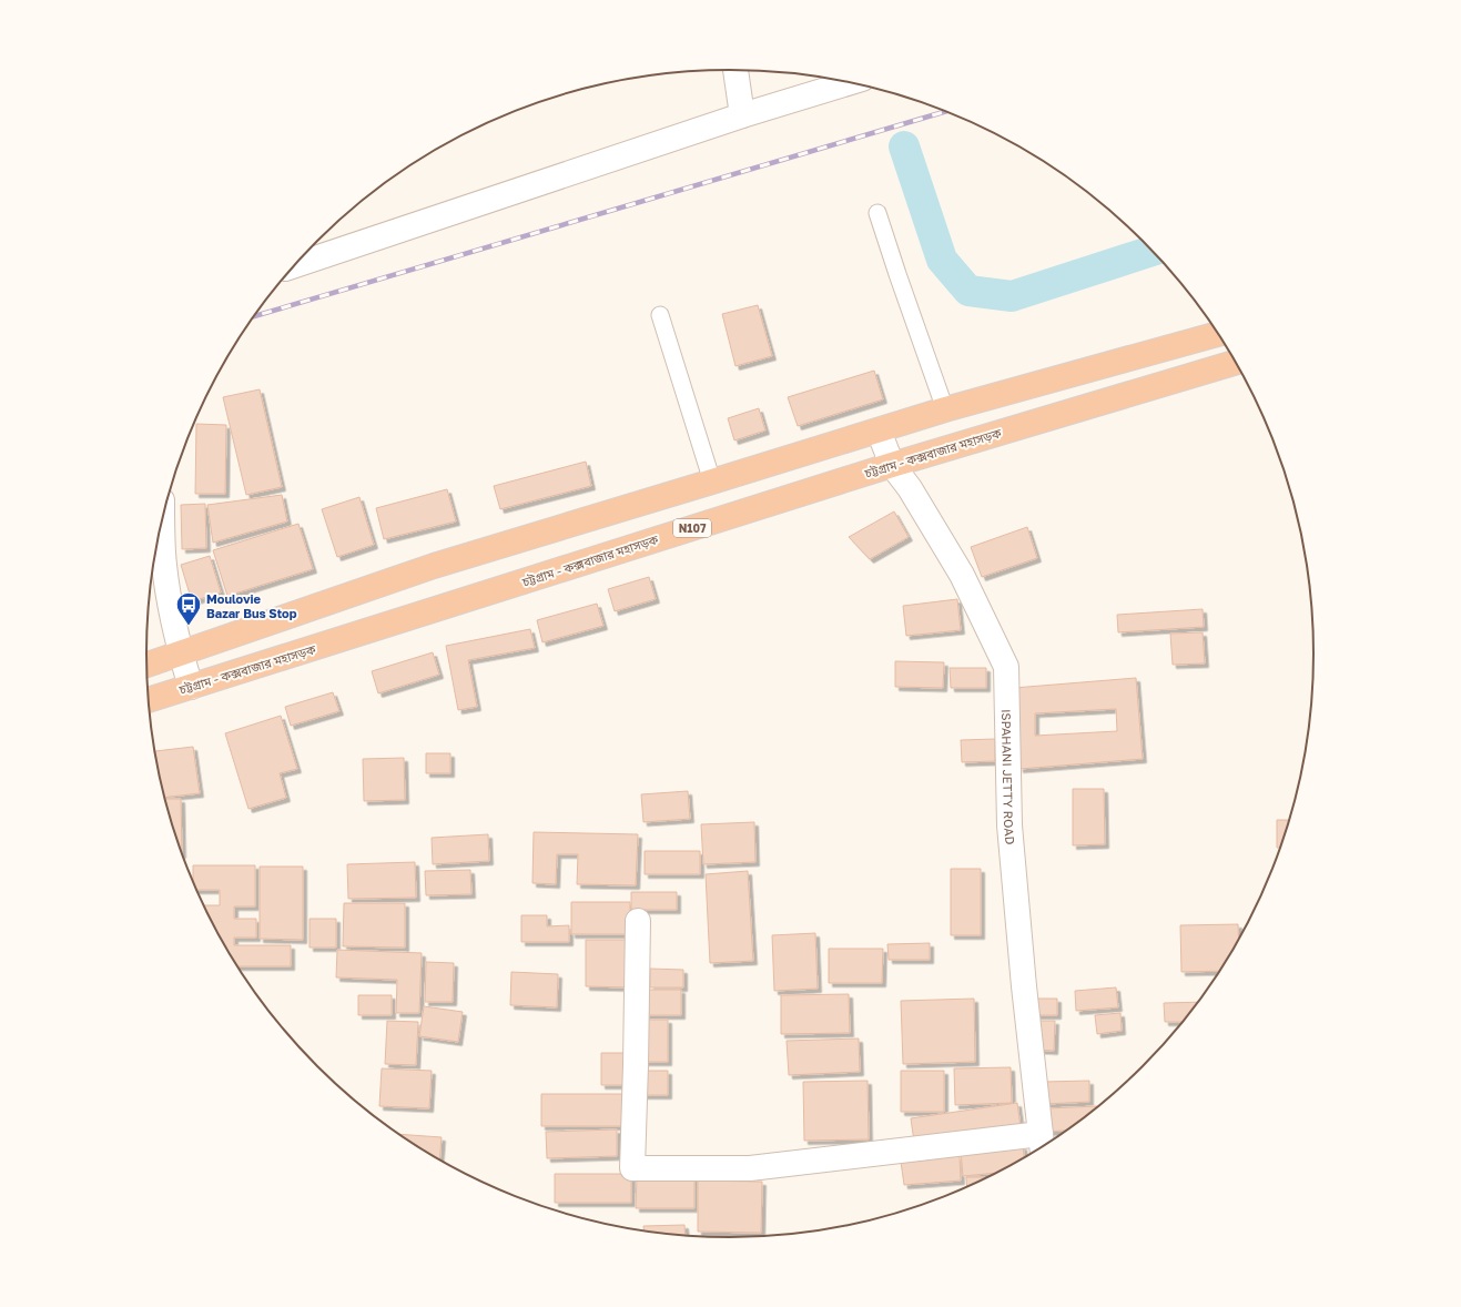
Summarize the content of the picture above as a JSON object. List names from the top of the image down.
{
  "streets": {
    "highway": ["চট্টগ্রাম - কক্সবাজার মহাসড়ক", "N107"],
    "street": ["ISPAHANI JETTY ROAD"]
  },
  "crossings": [
    ["চট্টগ্রাম - কক্সবাজার মহাসড়ক", "ISPAHANI JETTY ROAD"]
  ],
  "places": {
    "bus stop": ["Moulovie Bazar Bus Stop"]
  }
}
